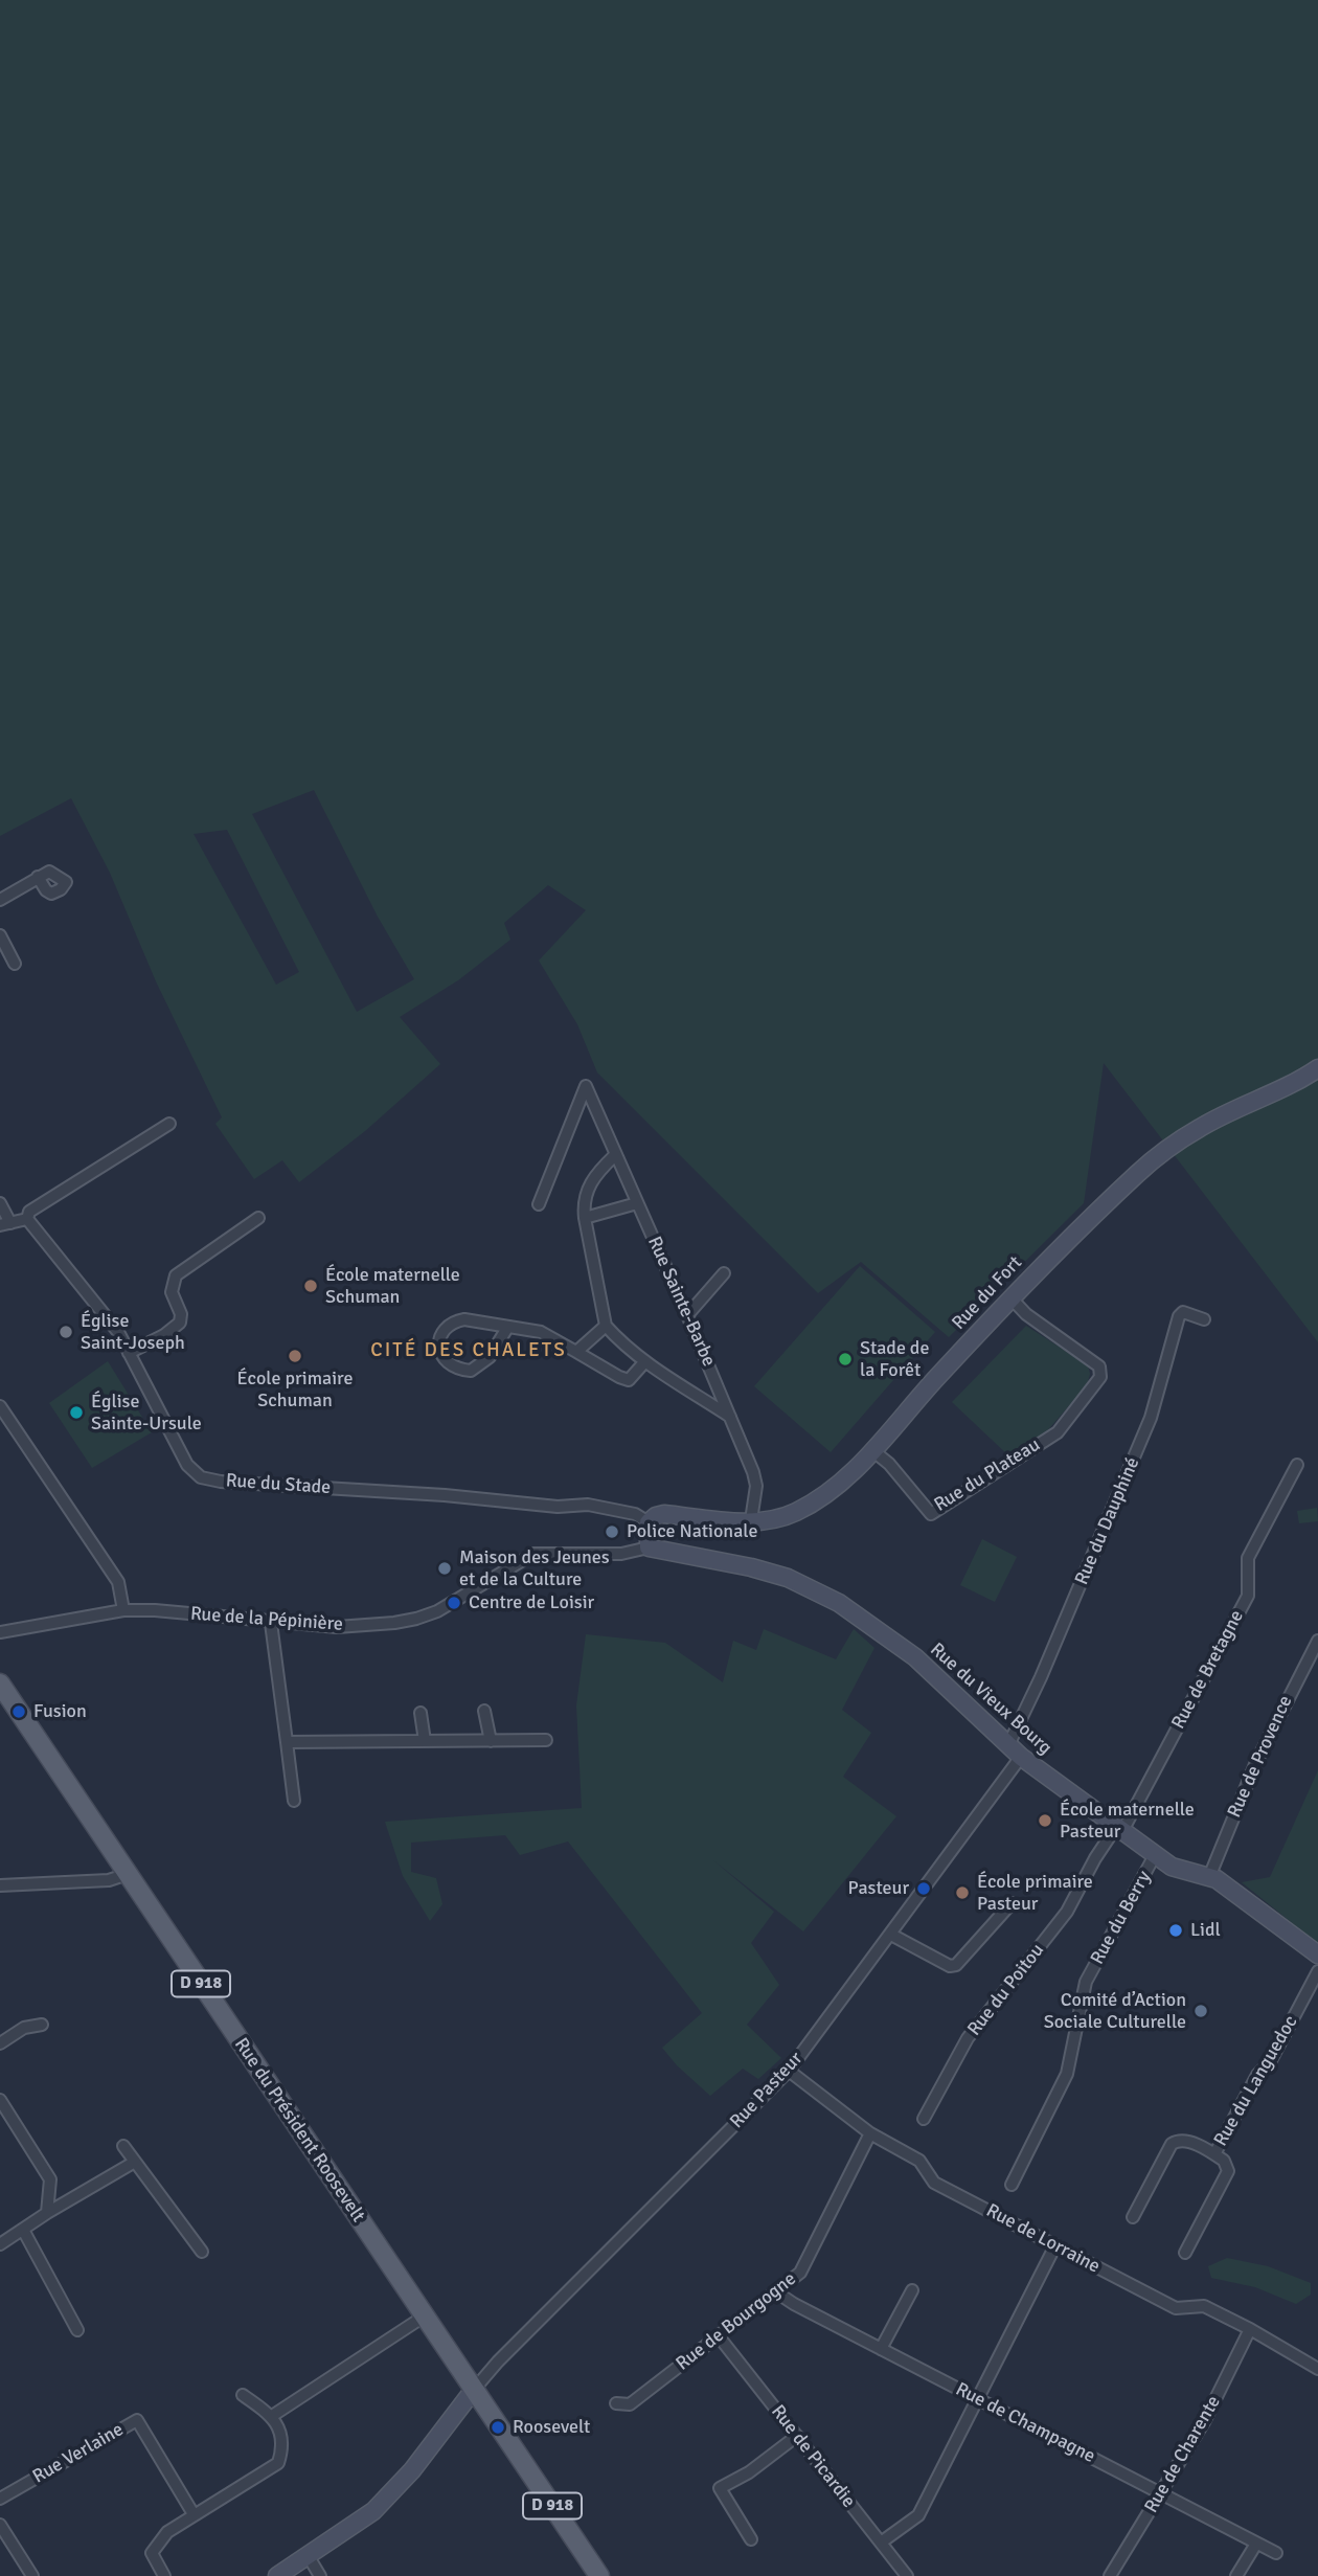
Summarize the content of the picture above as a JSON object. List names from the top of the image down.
{
  "streets": {
    "main road": ["D 918", "Rue du Président Roosevelt"],
    "street": [
      "Rue du Fort",
      "Rue Sainte-Barbe",
      "Rue du Plateau",
      "Rue du Stade",
      "Rue du Dauphiné",
      "Rue de la Pépinière",
      "Rue de Bretagne",
      "Rue du Vieux Bourg",
      "Rue de Provence",
      "Rue du Berry",
      "Rue du Poitou",
      "Rue du Languedoc",
      "Rue Pasteur",
      "Rue de Lorraine",
      "Rue de Bourgogne",
      "Rue de Champagne",
      "Rue Verlaine",
      "Rue de Charente",
      "Rue de Picardie"
    ]
  },
  "crossings": [
    ["Rue du Fort", "Rue Sainte-Barbe"],
    ["Rue du Fort", "Rue du Plateau"],
    ["Rue du Fort", "Rue du Stade"],
    ["Rue du Dauphiné", "Rue du Vieux Bourg"],
    ["Rue du Dauphiné", "Rue Pasteur"],
    ["Rue de la Pépinière", "Rue du Vieux Bourg"],
    ["Rue de Bretagne", "Rue du Vieux Bourg"],
    ["Rue de Bretagne", "Rue du Poitou"],
    ["Rue du Vieux Bourg", "Rue de Provence"],
    ["Rue du Vieux Bourg", "Rue du Berry"],
    ["Rue du Vieux Bourg", "Rue du Poitou"],
    ["Rue du Vieux Bourg", "Rue Pasteur"],
    ["Rue Pasteur", "Rue du Président Roosevelt"],
    ["Rue Pasteur", "Rue de Lorraine"],
    ["Rue de Lorraine", "Rue de Bourgogne"],
    ["Rue de Lorraine", "Rue de Charente"],
    ["Rue de Bourgogne", "Rue de Champagne"],
    ["Rue de Bourgogne", "Rue de Picardie"],
    ["Rue de Champagne", "Rue de Charente"]
  ],
  "districts": ["CITÉ DES CHALETS"],
  "places": [
    "École maternelle Schuman",
    "Église Saint-Joseph",
    "École primaire Schuman",
    "Stade de la Forêt",
    "Église Sainte-Ursule",
    "Police Nationale",
    "Maison des Jeunes et de la Culture",
    "Centre de Loisir",
    "Fusion",
    "École maternelle Pasteur",
    "Pasteur",
    "École primaire Pasteur",
    "Lidl",
    "Comité d’Action Sociale Culturelle",
    "Roosevelt"
  ]
}
